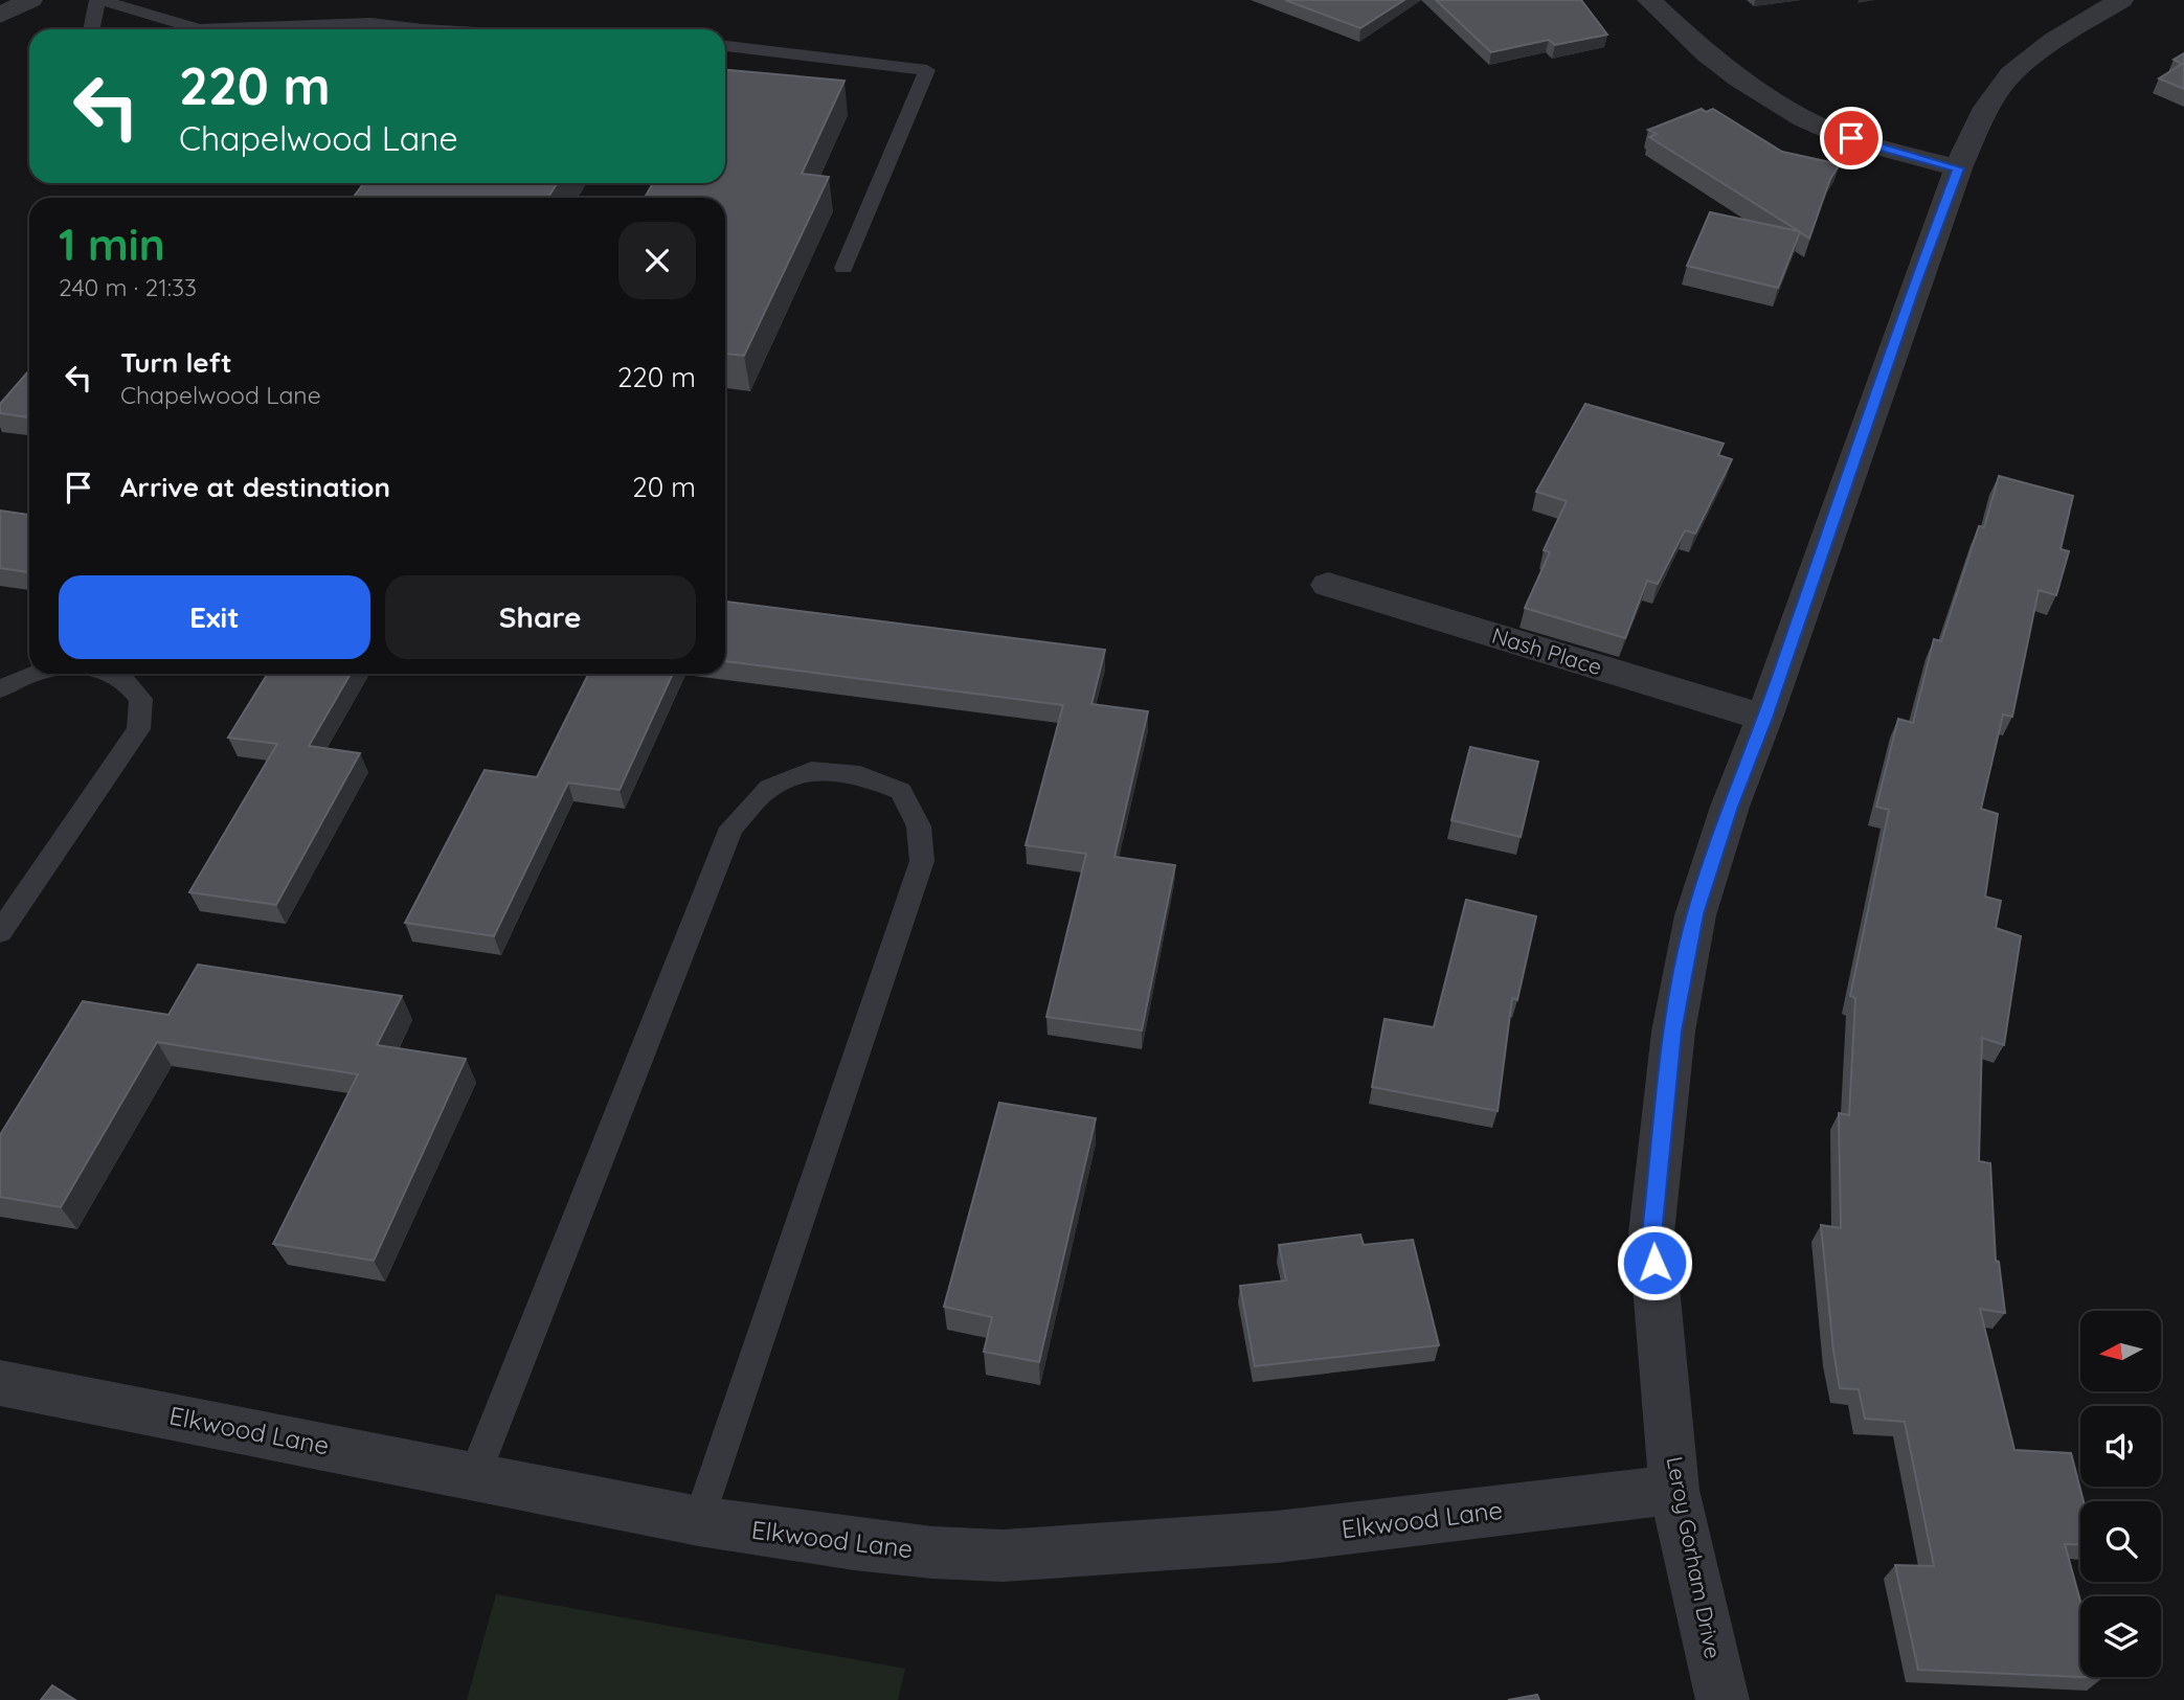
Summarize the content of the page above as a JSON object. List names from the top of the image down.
{
  "streets": {
    "street": ["Nash Place", "Elkwood Lane", "Leroy Gorham Drive"]
  },
  "crossings": [
    ["Nash Place", "Leroy Gorham Drive"],
    ["Elkwood Lane", "Leroy Gorham Drive"]
  ],
  "north": "left",
  "page": {
    "turn": ["220 m", "Chapelwood Lane"],
    "heading": ["1 min", "240 m · 21:33"],
    "list": [
      {
        "name": "Turn left",
        "note": "Chapelwood Lane",
        "value": "220 m"
      },
      {
        "name": "Arrive at destination",
        "value": "20 m"
      }
    ],
    "buttons": ["Exit", "Share"]
  }
}
